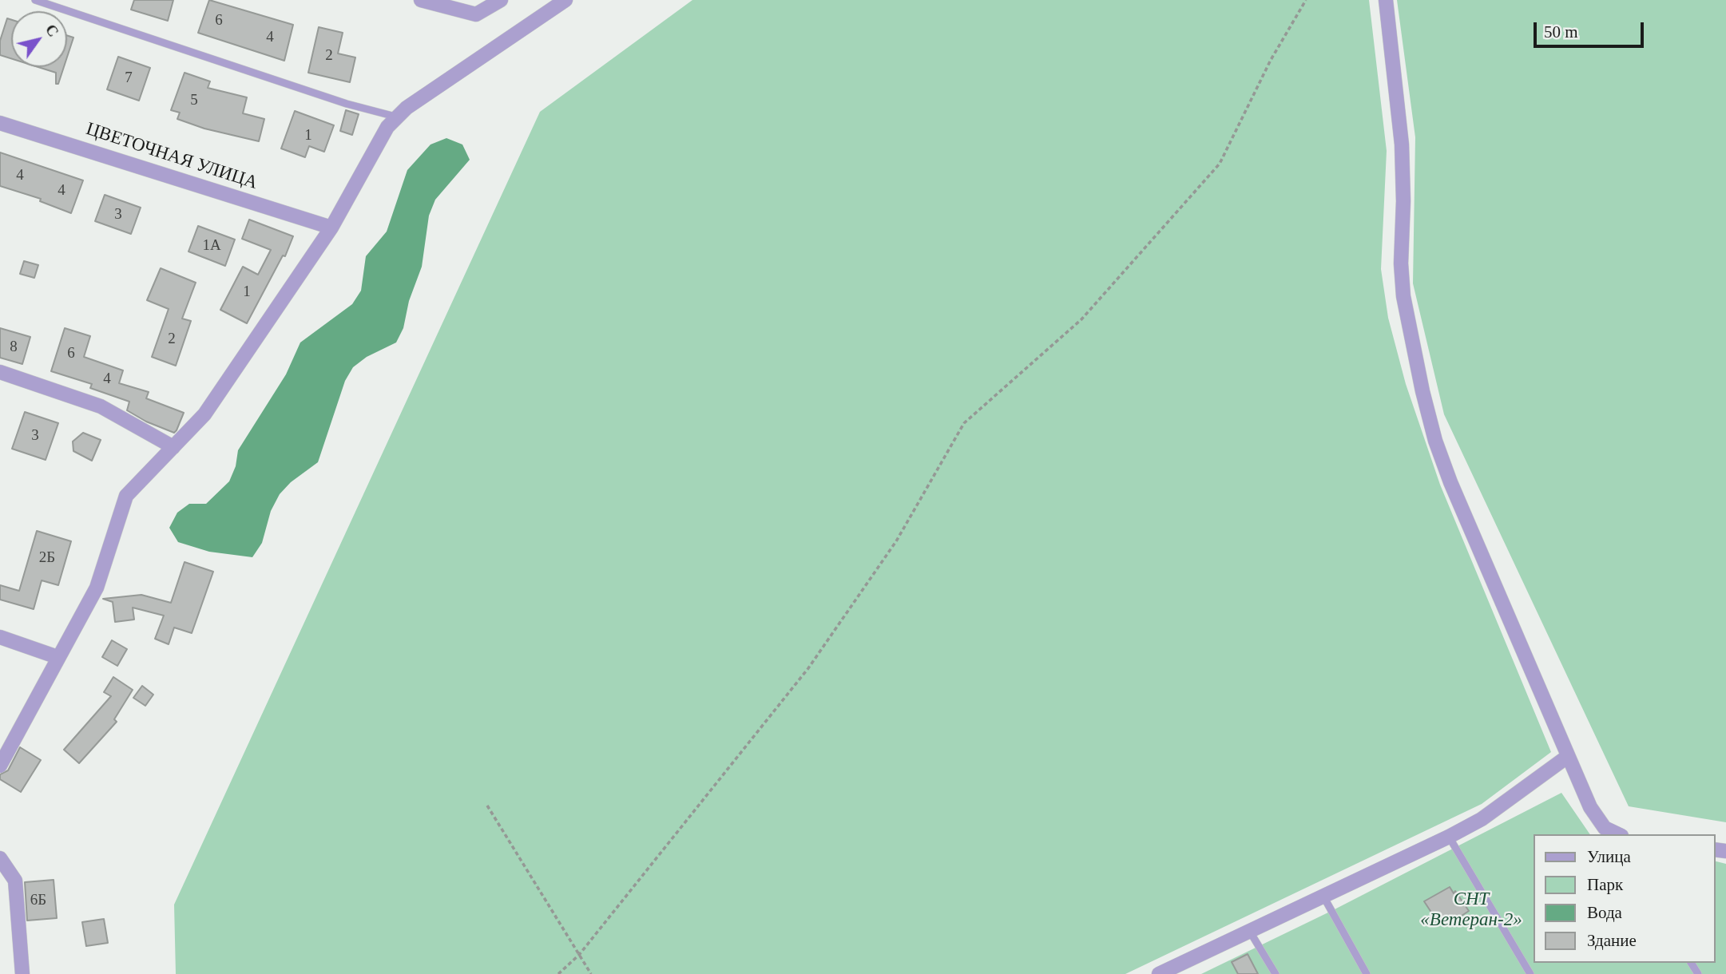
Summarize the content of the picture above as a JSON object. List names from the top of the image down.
{
  "streets": {
    "street": ["ЦВЕТОЧНАЯ УЛИЦА"]
  },
  "parks": ["СНТ «Ветеран-2»"],
  "house_numbers": [
    "6",
    "4",
    "2",
    "7",
    "5",
    "1",
    "4",
    "4",
    "3",
    "1А",
    "1",
    "2",
    "8",
    "6",
    "4",
    "3",
    "2Б",
    "6Б"
  ],
  "legend": [
    "Улица",
    "Парк",
    "Вода",
    "Здание"
  ],
  "scale_bar": "50 m",
  "north": "top right"
}
